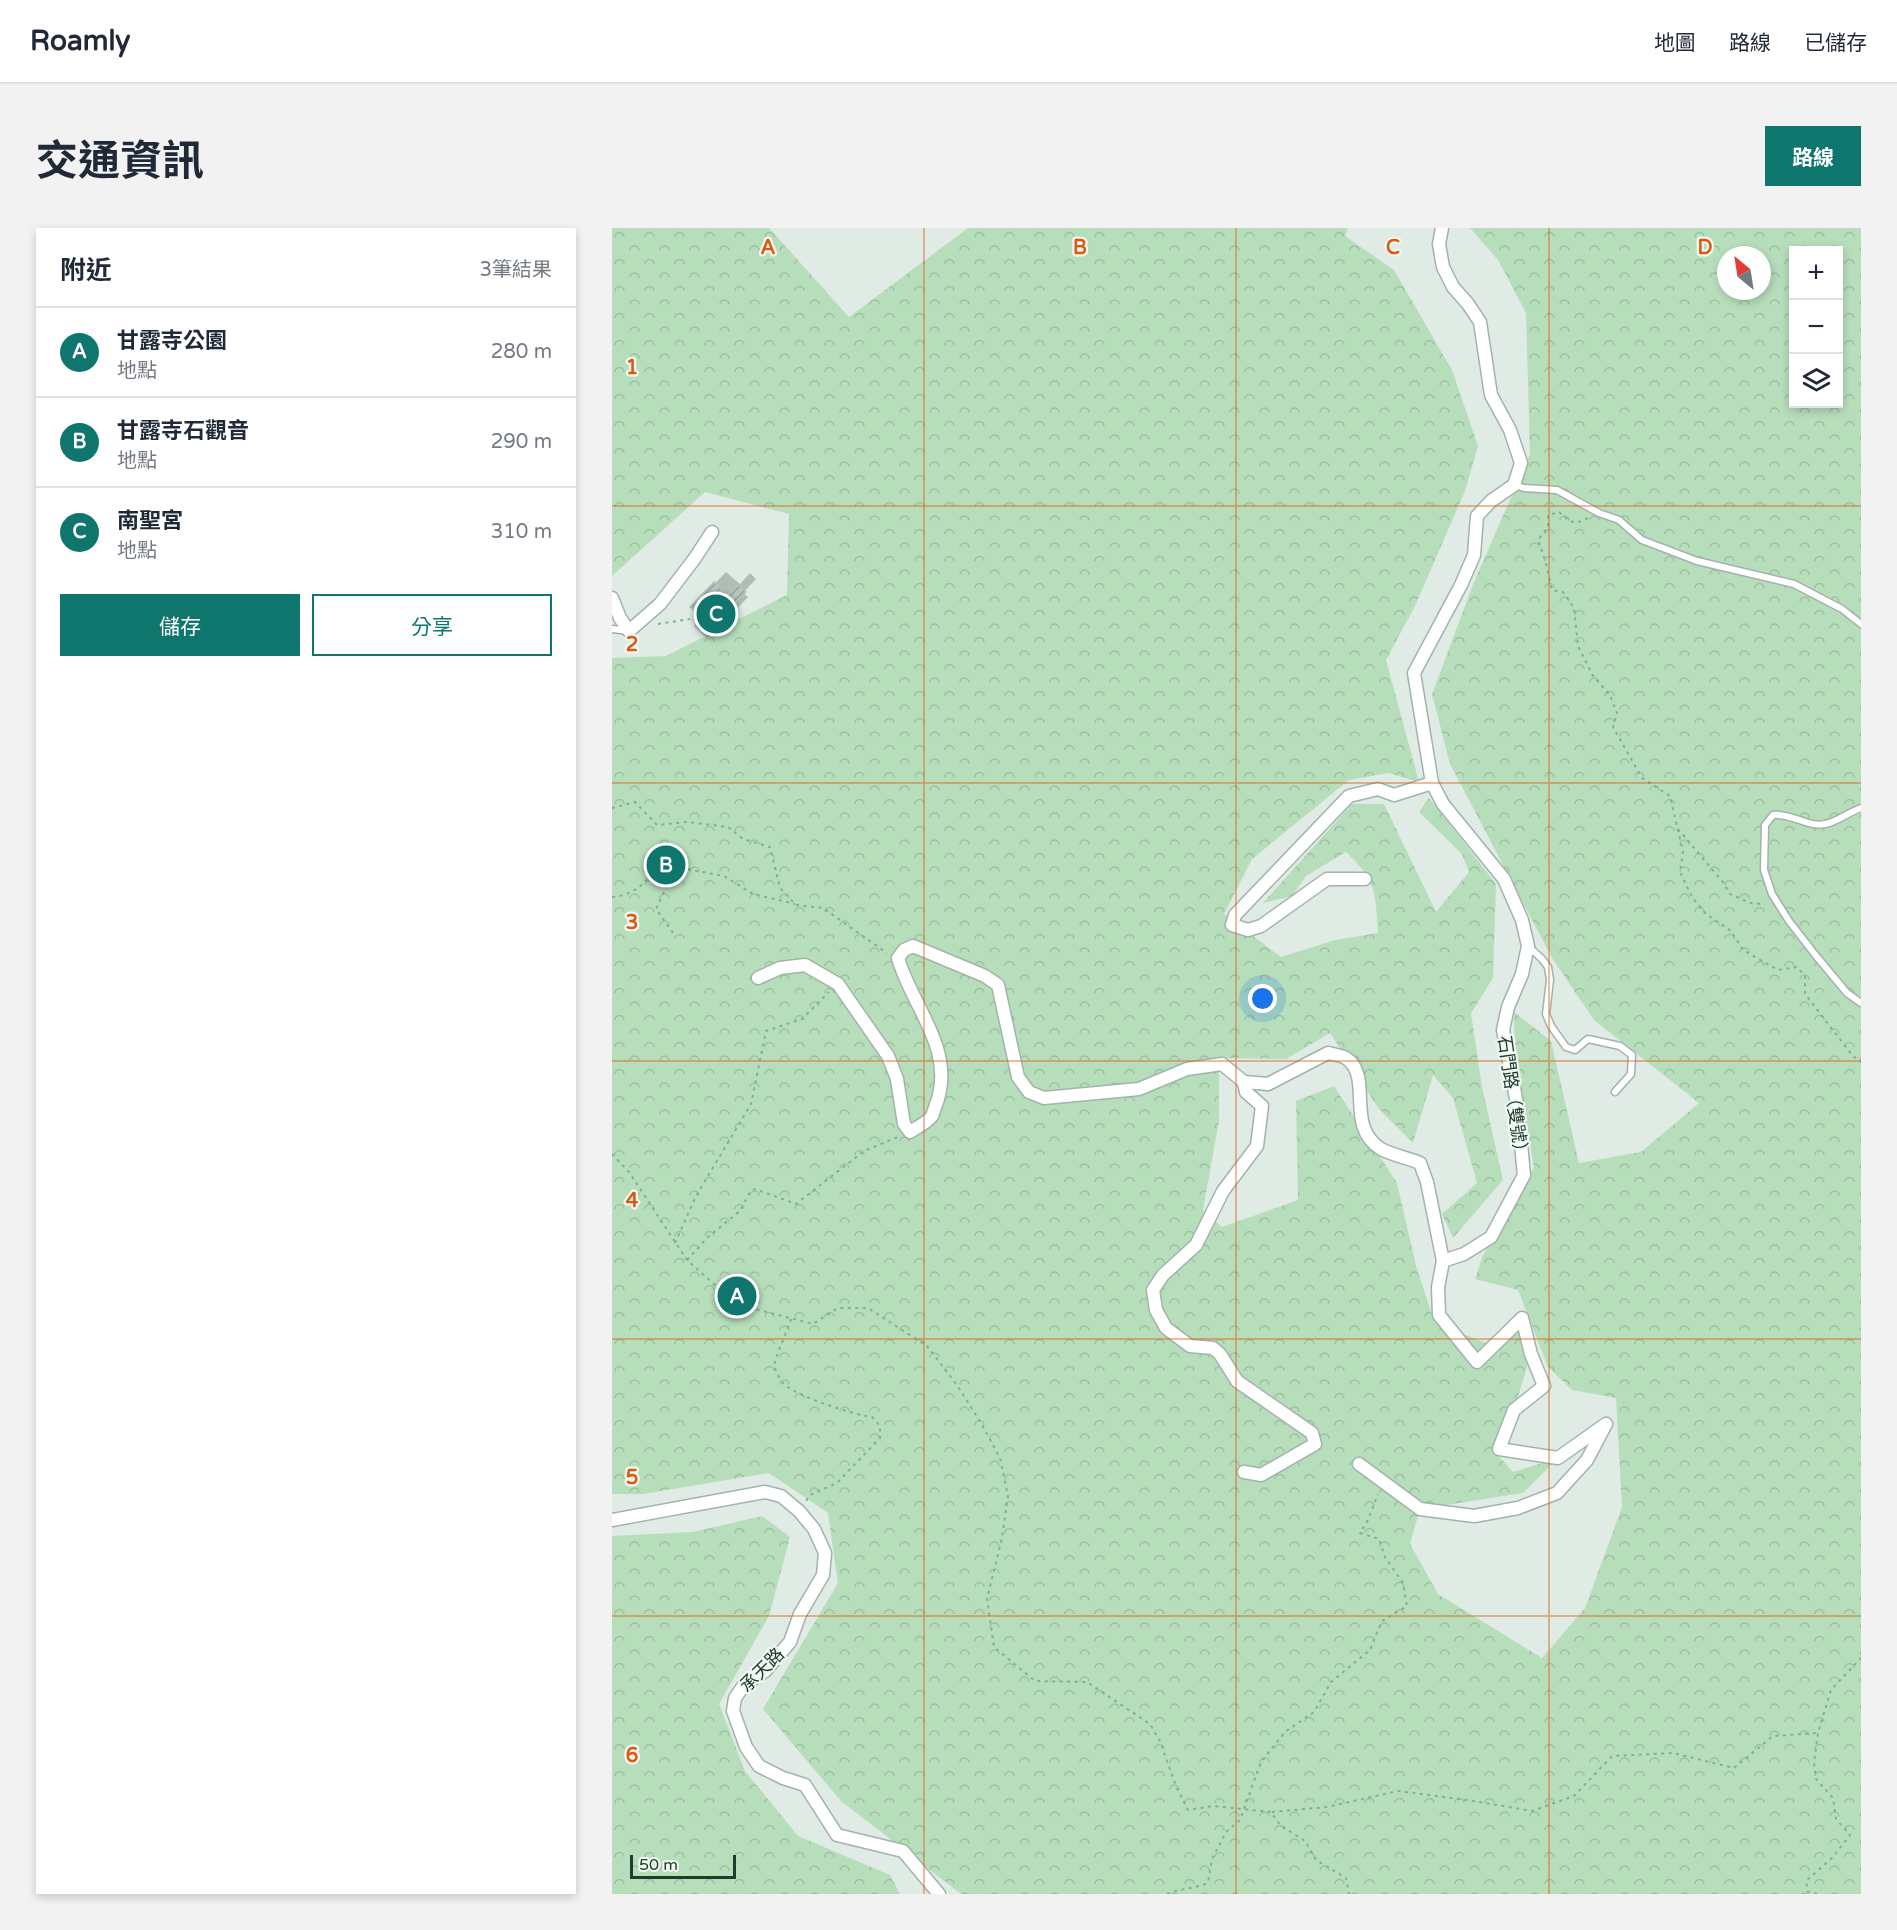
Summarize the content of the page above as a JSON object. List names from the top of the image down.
{
  "streets": {
    "street": ["石門路（雙號）", "承天路"]
  },
  "scale_bar": "50 m",
  "north": "top left",
  "page": {
    "header": "Roamly",
    "nav": ["地圖", "路線", "已儲存"],
    "title": "交通資訊",
    "buttons": [
      "路線",
      ["儲存", "分享"]
    ],
    "heading": ["附近", "3筆結果"],
    "map_buttons": ["+", "−"],
    "list": [
      {
        "mark": "A",
        "name": "甘露寺公園",
        "note": "地點",
        "value": "280 m"
      },
      {
        "mark": "B",
        "name": "甘露寺石觀音",
        "note": "地點",
        "value": "290 m"
      },
      {
        "mark": "C",
        "name": "南聖宮",
        "note": "地點",
        "value": "310 m"
      }
    ],
    "pins": ["C", "B", "A"],
    "scale": "50 m"
  },
  "grid": {
    "columns": [
      "A",
      "B",
      "C",
      "D"
    ],
    "rows": [
      "1",
      "2",
      "3",
      "4",
      "5",
      "6"
    ]
  }
}
